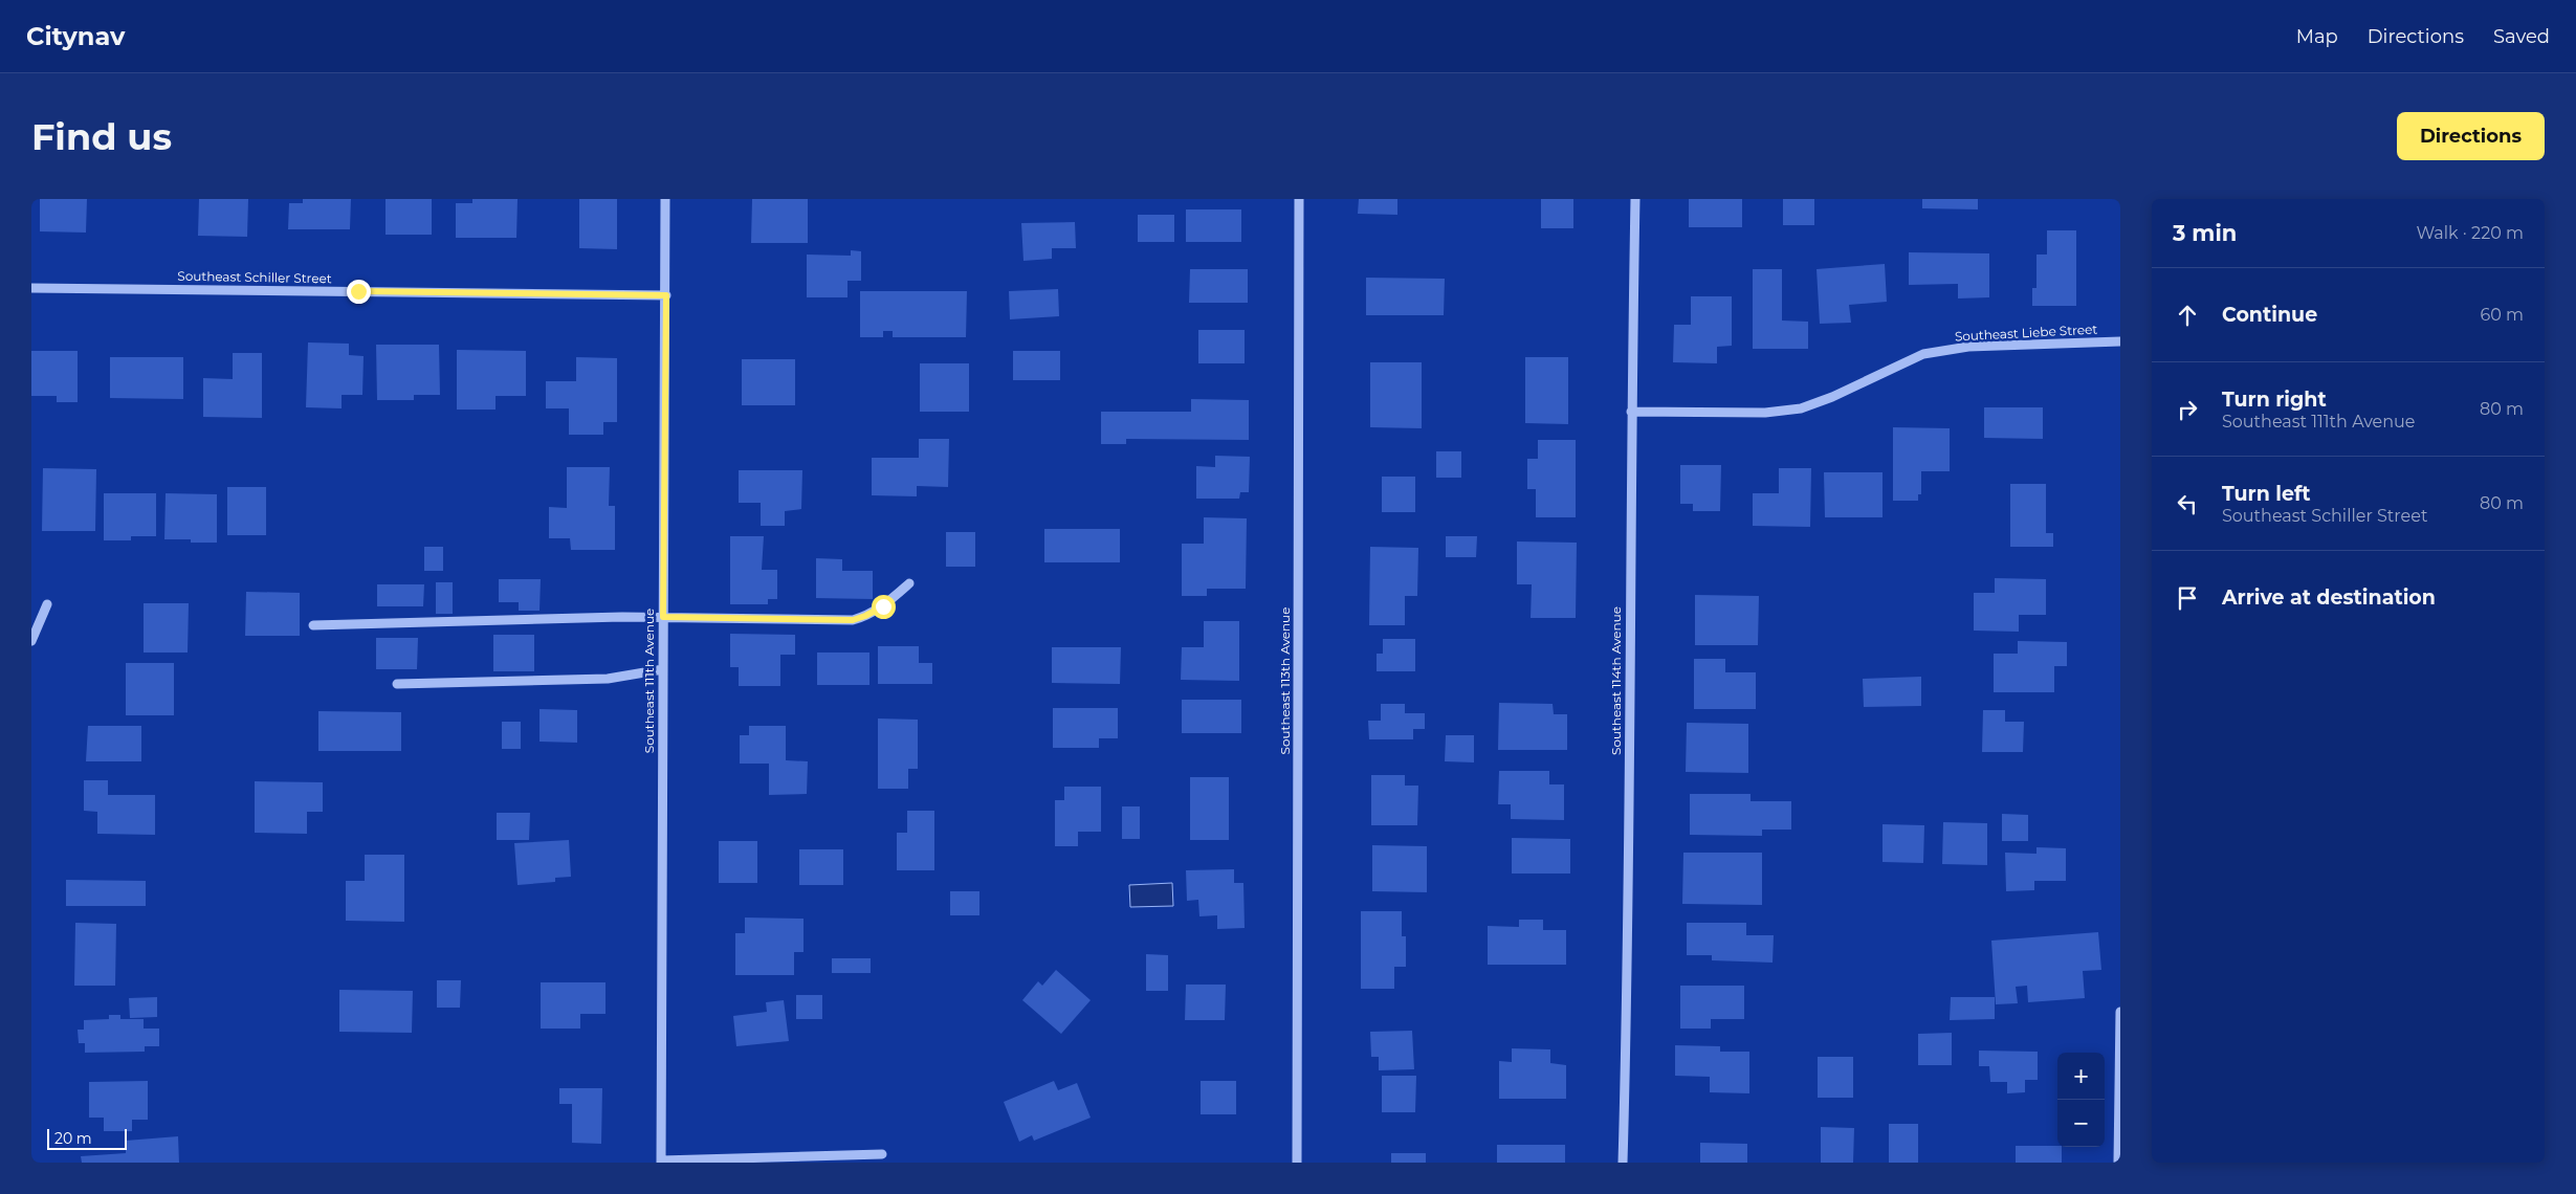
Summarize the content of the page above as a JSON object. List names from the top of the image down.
{
  "streets": {
    "street": [
      "Southeast Schiller Street",
      "Southeast Liebe Street",
      "Southeast 111th Avenue",
      "Southeast 113th Avenue",
      "Southeast 114th Avenue"
    ]
  },
  "crossings": [
    ["Southeast Schiller Street", "Southeast 111th Avenue"],
    ["Southeast Liebe Street", "Southeast 114th Avenue"]
  ],
  "scale_bar": "20 m",
  "page": {
    "header": "Citynav",
    "nav": ["Map", "Directions", "Saved"],
    "buttons": "Directions",
    "title": "Find us",
    "heading": ["3 min", "Walk · 220 m"],
    "list": [
      ["Continue", "60 m"],
      ["Turn right", "Southeast 111th Avenue", "80 m"],
      ["Turn left", "Southeast Schiller Street", "80 m"],
      "Arrive at destination"
    ],
    "map_buttons": ["+", "−"],
    "scale": "20 m"
  }
}
